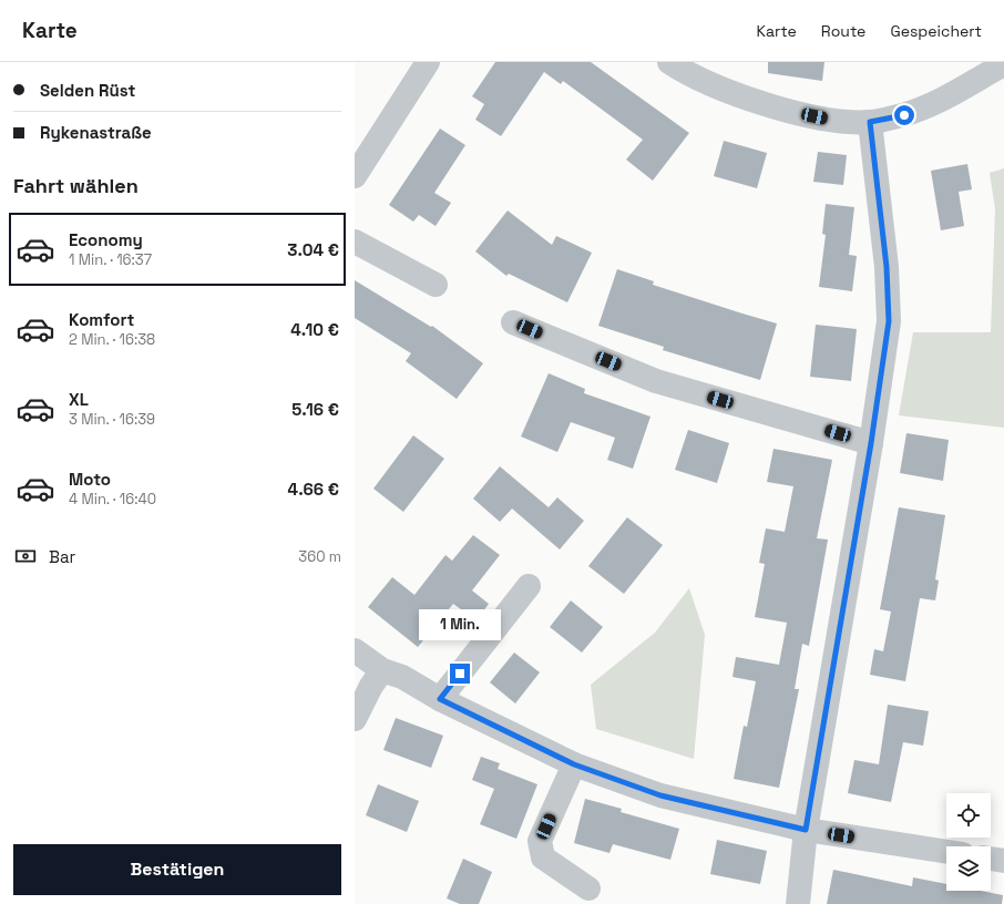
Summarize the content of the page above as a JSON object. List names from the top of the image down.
{
  "page": {
    "header": "Karte",
    "nav": ["Karte", "Route", "Gespeichert"],
    "banner": ["Selden Rüst", "Rykenastraße"],
    "heading": "Fahrt wählen",
    "list": [
      {
        "name": "Economy",
        "note": "1 Min. · 16:37",
        "value": "3.04 €"
      },
      {
        "name": "Komfort",
        "note": "2 Min. · 16:38",
        "value": "4.10 €"
      },
      {
        "name": "XL",
        "note": "3 Min. · 16:39",
        "value": "5.16 €"
      },
      {
        "name": "Moto",
        "note": "4 Min. · 16:40",
        "value": "4.66 €"
      }
    ],
    "pay": ["Bar", "360 m"],
    "bubble": "1 Min.",
    "buttons": "Bestätigen"
  }
}
